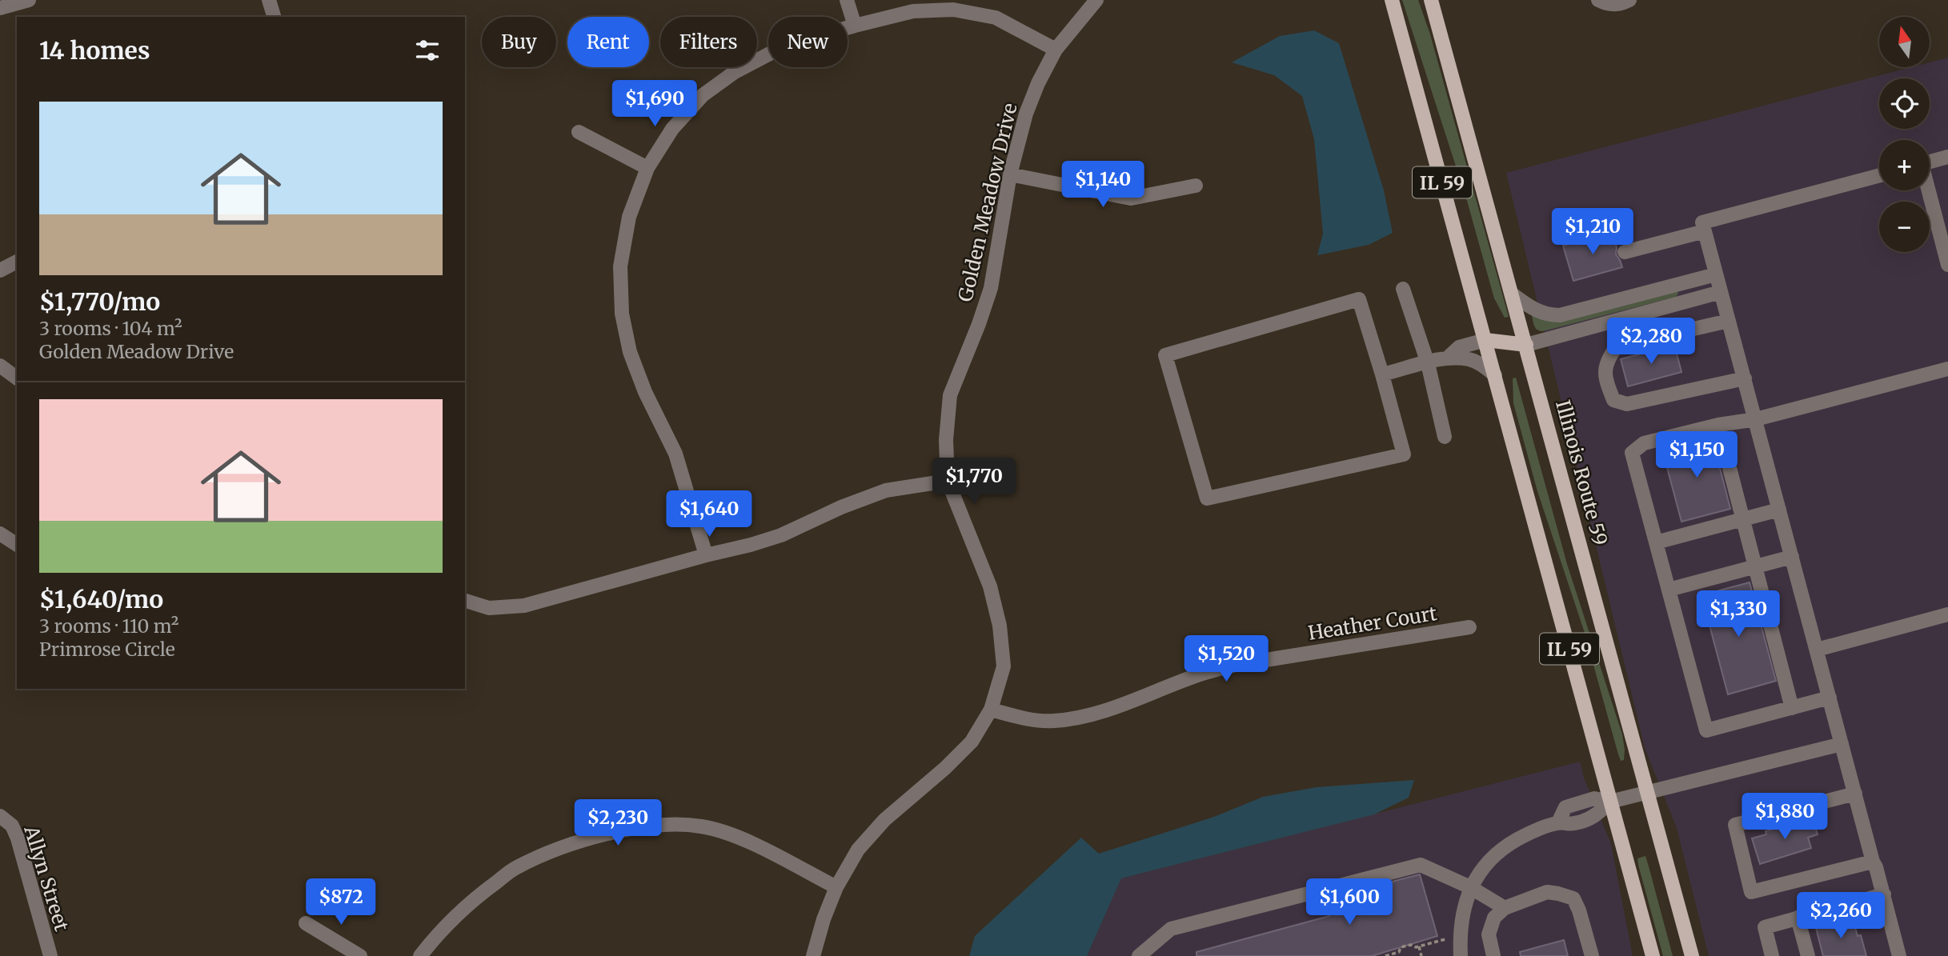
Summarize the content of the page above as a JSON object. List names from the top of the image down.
{
  "streets": {
    "main road": ["IL 59", "Illinois Route 59"],
    "street": ["Golden Meadow Drive", "Heather Court", "Allyn Street"]
  },
  "crossings": [
    ["Golden Meadow Drive", "Heather Court"]
  ],
  "north": "top",
  "page": {
    "map_buttons": ["+", "−"],
    "chip": [
      "Buy",
      "Rent",
      "Filters",
      "New"
    ],
    "heading": "14 homes",
    "price": [
      "$1,690",
      "$1,140",
      "$1,210",
      "$2,280",
      "$1,150",
      "$1,770",
      "$1,640",
      "$1,330",
      "$1,520",
      "$1,880",
      "$2,230",
      "$872",
      "$1,600",
      "$2,260"
    ],
    "list": [
      {
        "name": "$1,770/mo",
        "note": "3 rooms · 104 m² · Golden Meadow Drive"
      },
      {
        "name": "$1,640/mo",
        "note": "3 rooms · 110 m² · Primrose Circle"
      }
    ]
  }
}
